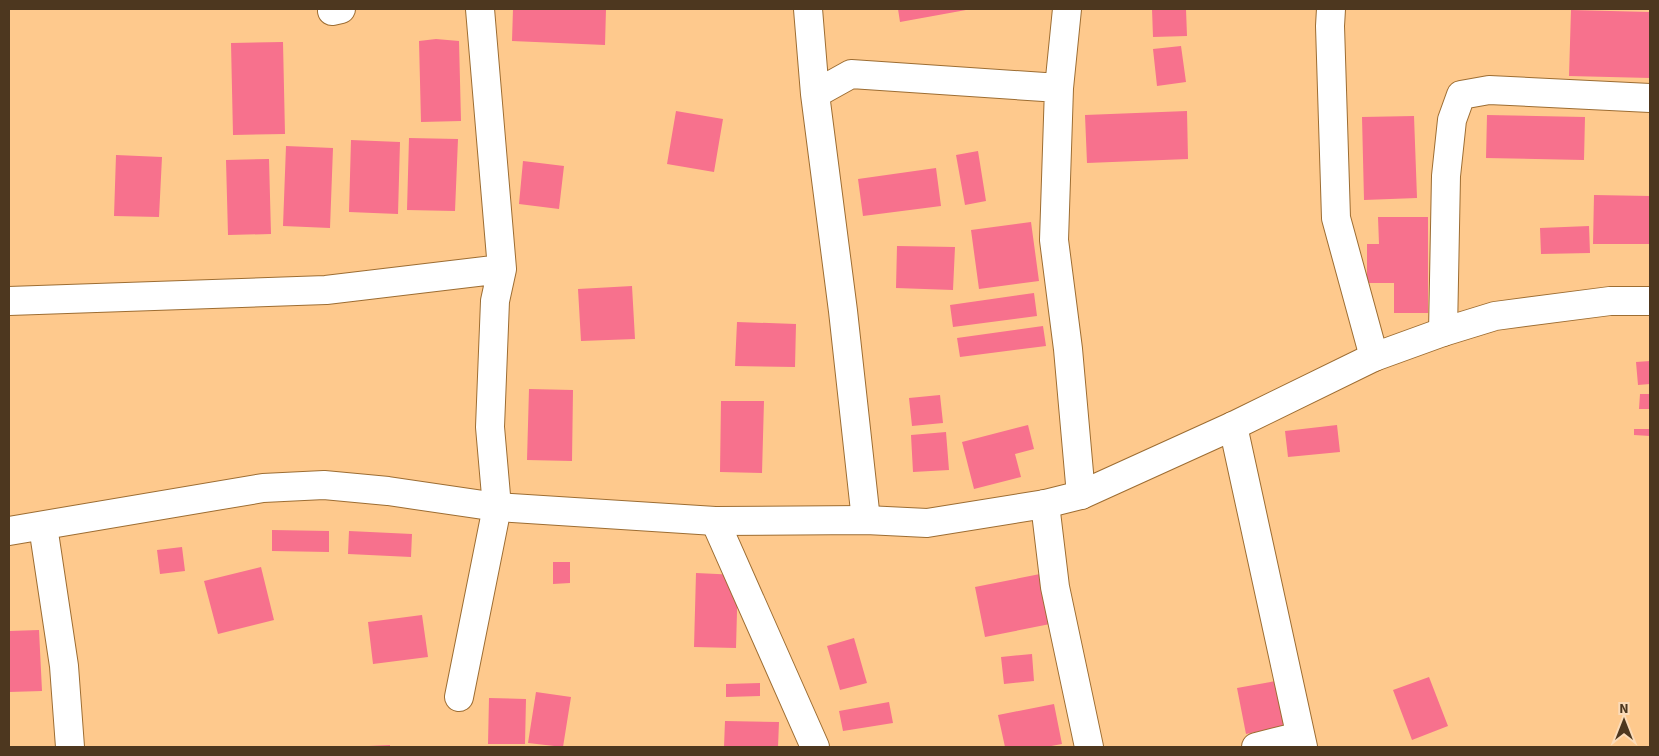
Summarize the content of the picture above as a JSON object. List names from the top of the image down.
{
  "north": "top"
}
